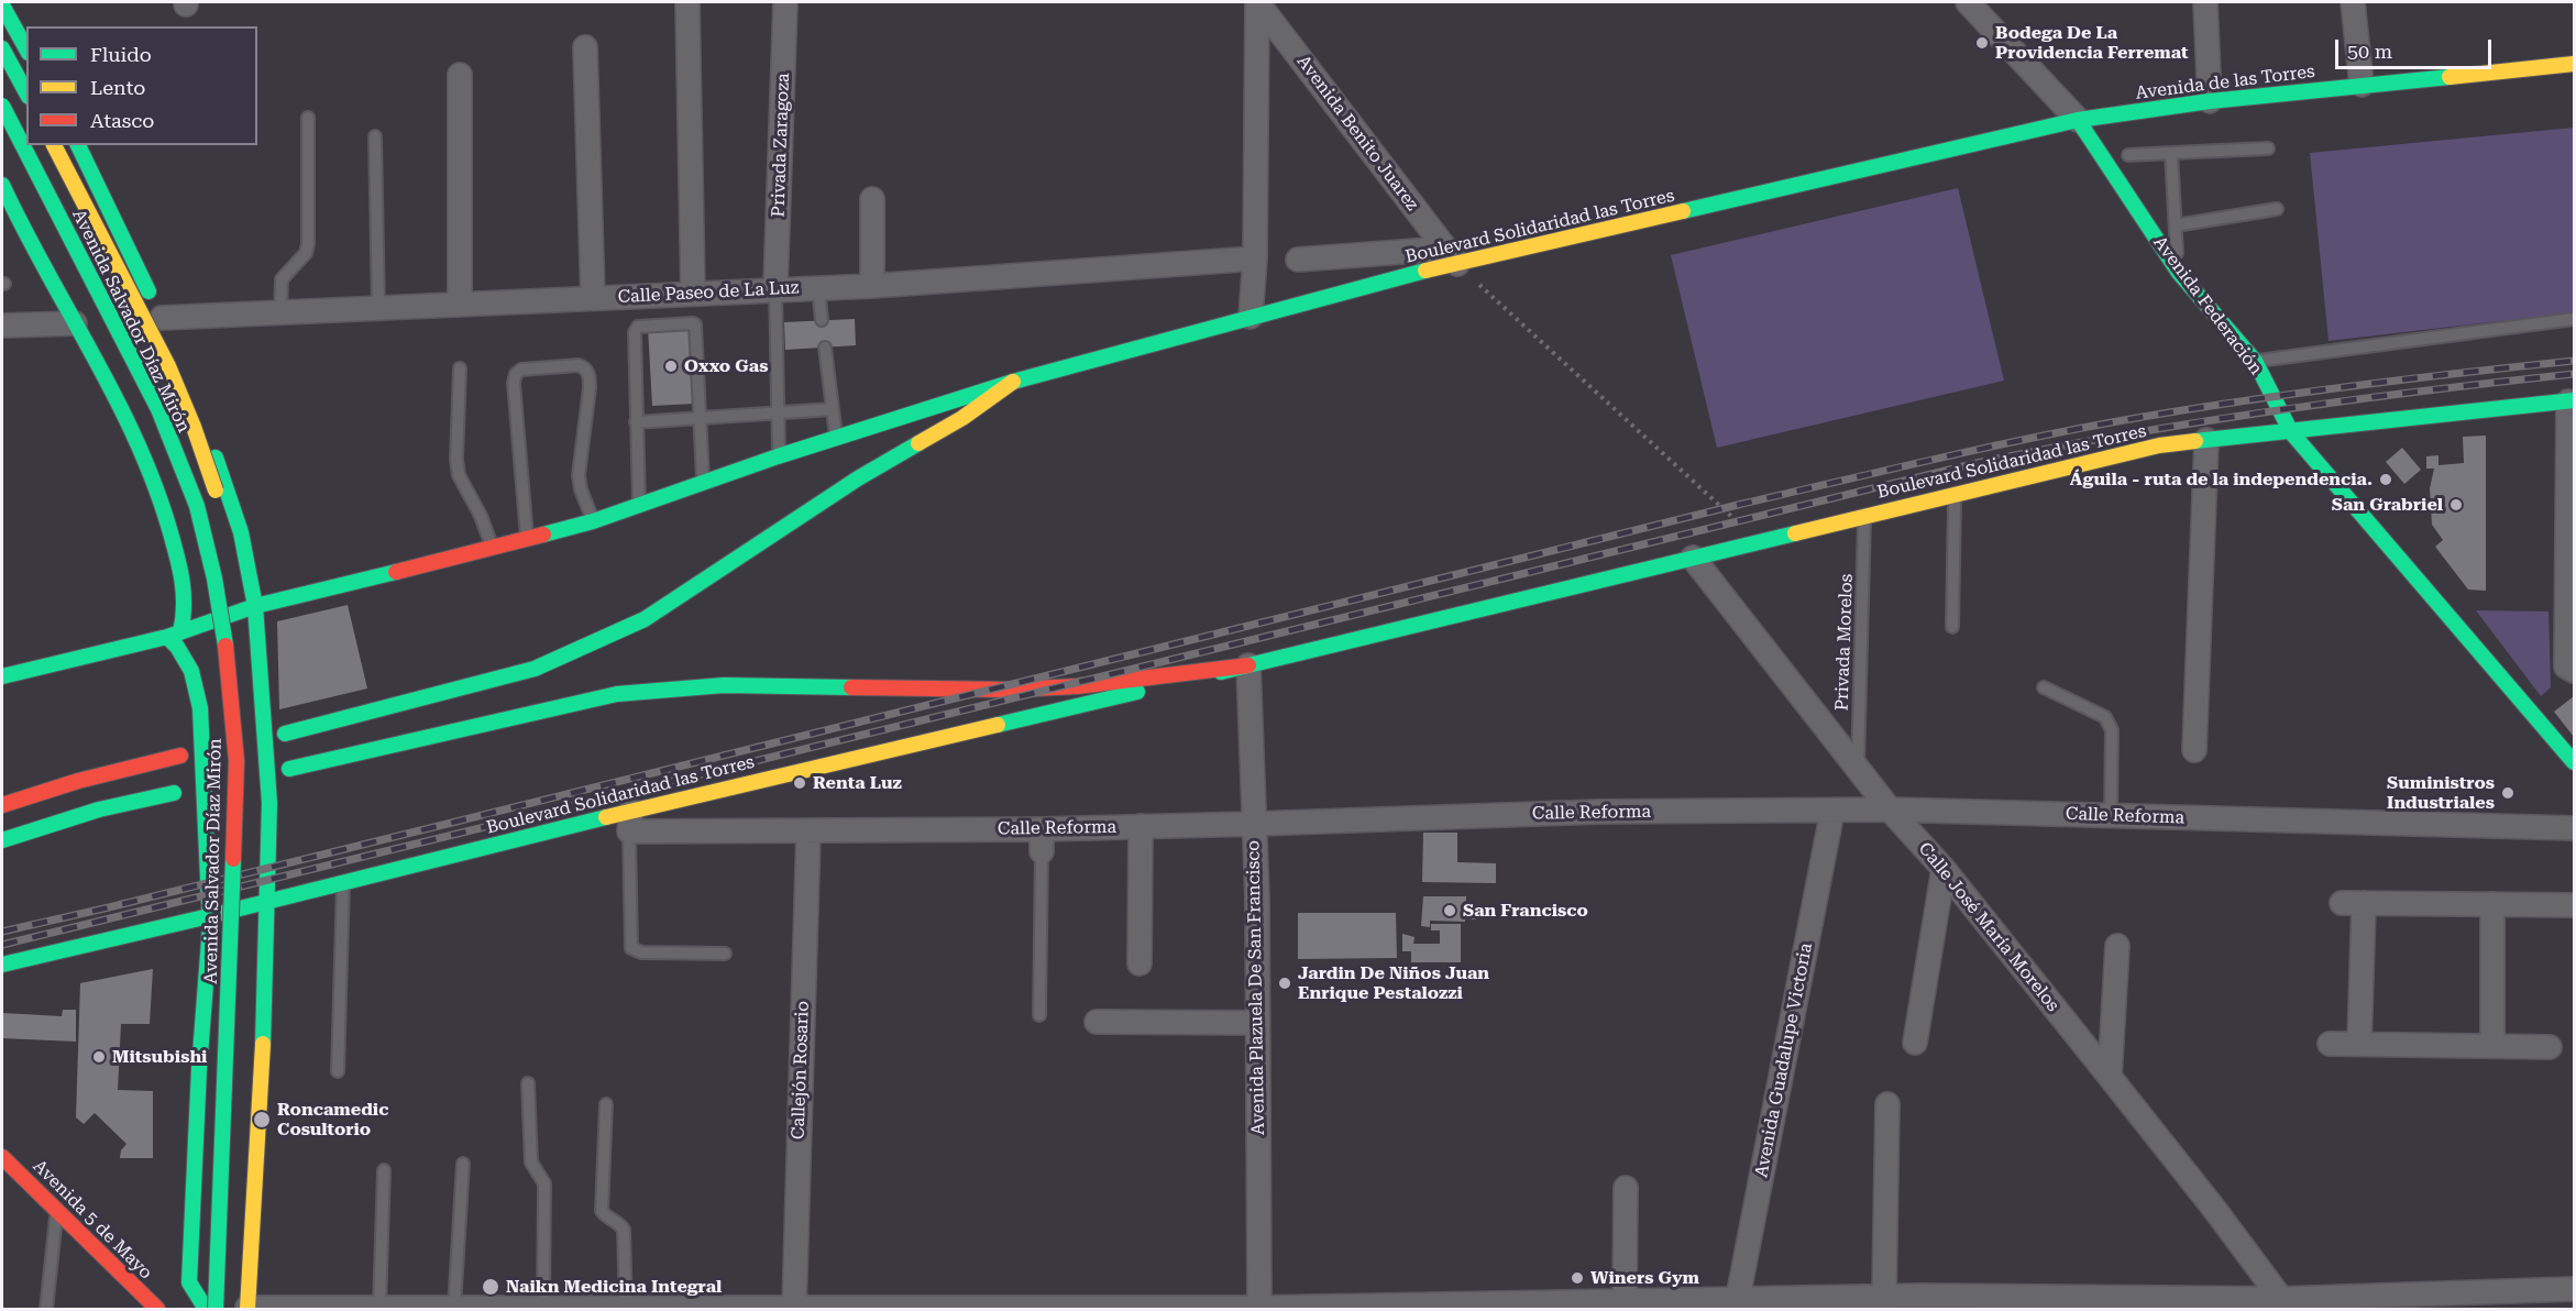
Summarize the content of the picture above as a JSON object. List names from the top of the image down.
{
  "streets": {
    "main road": [
      "Avenida de las Torres",
      "Boulevard Solidaridad las Torres",
      "Avenida Federación",
      "Avenida Salvador Díaz Mirón",
      "Avenida 5 de Mayo"
    ],
    "street": [
      "Avenida Benito Juarez",
      "Privada Zaragoza",
      "Calle Paseo de La Luz",
      "Calle Reforma",
      "Calle José María Morelos",
      "Avenida Plazuela De San Francisco",
      "Avenida Guadalupe Victoria",
      "Callejón Rosario"
    ],
    "lane": ["Privada Morelos"]
  },
  "crossings": [
    ["Avenida de las Torres", "Boulevard Solidaridad las Torres"],
    ["Avenida de las Torres", "Avenida Federación"],
    ["Avenida Benito Juarez", "Boulevard Solidaridad las Torres"],
    ["Privada Zaragoza", "Calle Paseo de La Luz"],
    ["Boulevard Solidaridad las Torres", "Avenida Federación"],
    ["Boulevard Solidaridad las Torres", "Avenida Salvador Díaz Mirón"],
    ["Boulevard Solidaridad las Torres", "Privada Morelos"],
    ["Boulevard Solidaridad las Torres", "Calle Reforma"],
    ["Boulevard Solidaridad las Torres", "Calle José María Morelos"],
    ["Boulevard Solidaridad las Torres", "Avenida Plazuela De San Francisco"],
    ["Calle Paseo de La Luz", "Avenida Salvador Díaz Mirón"],
    ["Privada Morelos", "Calle José María Morelos"],
    ["Calle Reforma", "Calle José María Morelos"],
    ["Calle Reforma", "Avenida Plazuela De San Francisco"],
    ["Calle Reforma", "Avenida Guadalupe Victoria"],
    ["Calle Reforma", "Callejón Rosario"]
  ],
  "places": [
    "Bodega De La Providencia Ferremat",
    "Oxxo Gas",
    "Águila - ruta de la independencia.",
    "San Grabriel",
    "Renta Luz",
    "Suministros Industriales",
    "San Francisco",
    "Jardin De Niños Juan Enrique Pestalozzi",
    "Mitsubishi",
    "Roncamedic Cosultorio",
    "Winers Gym",
    "Naikn Medicina Integral"
  ],
  "legend": ["Fluido", "Lento", "Atasco"],
  "scale_bar": "50 m"
}
